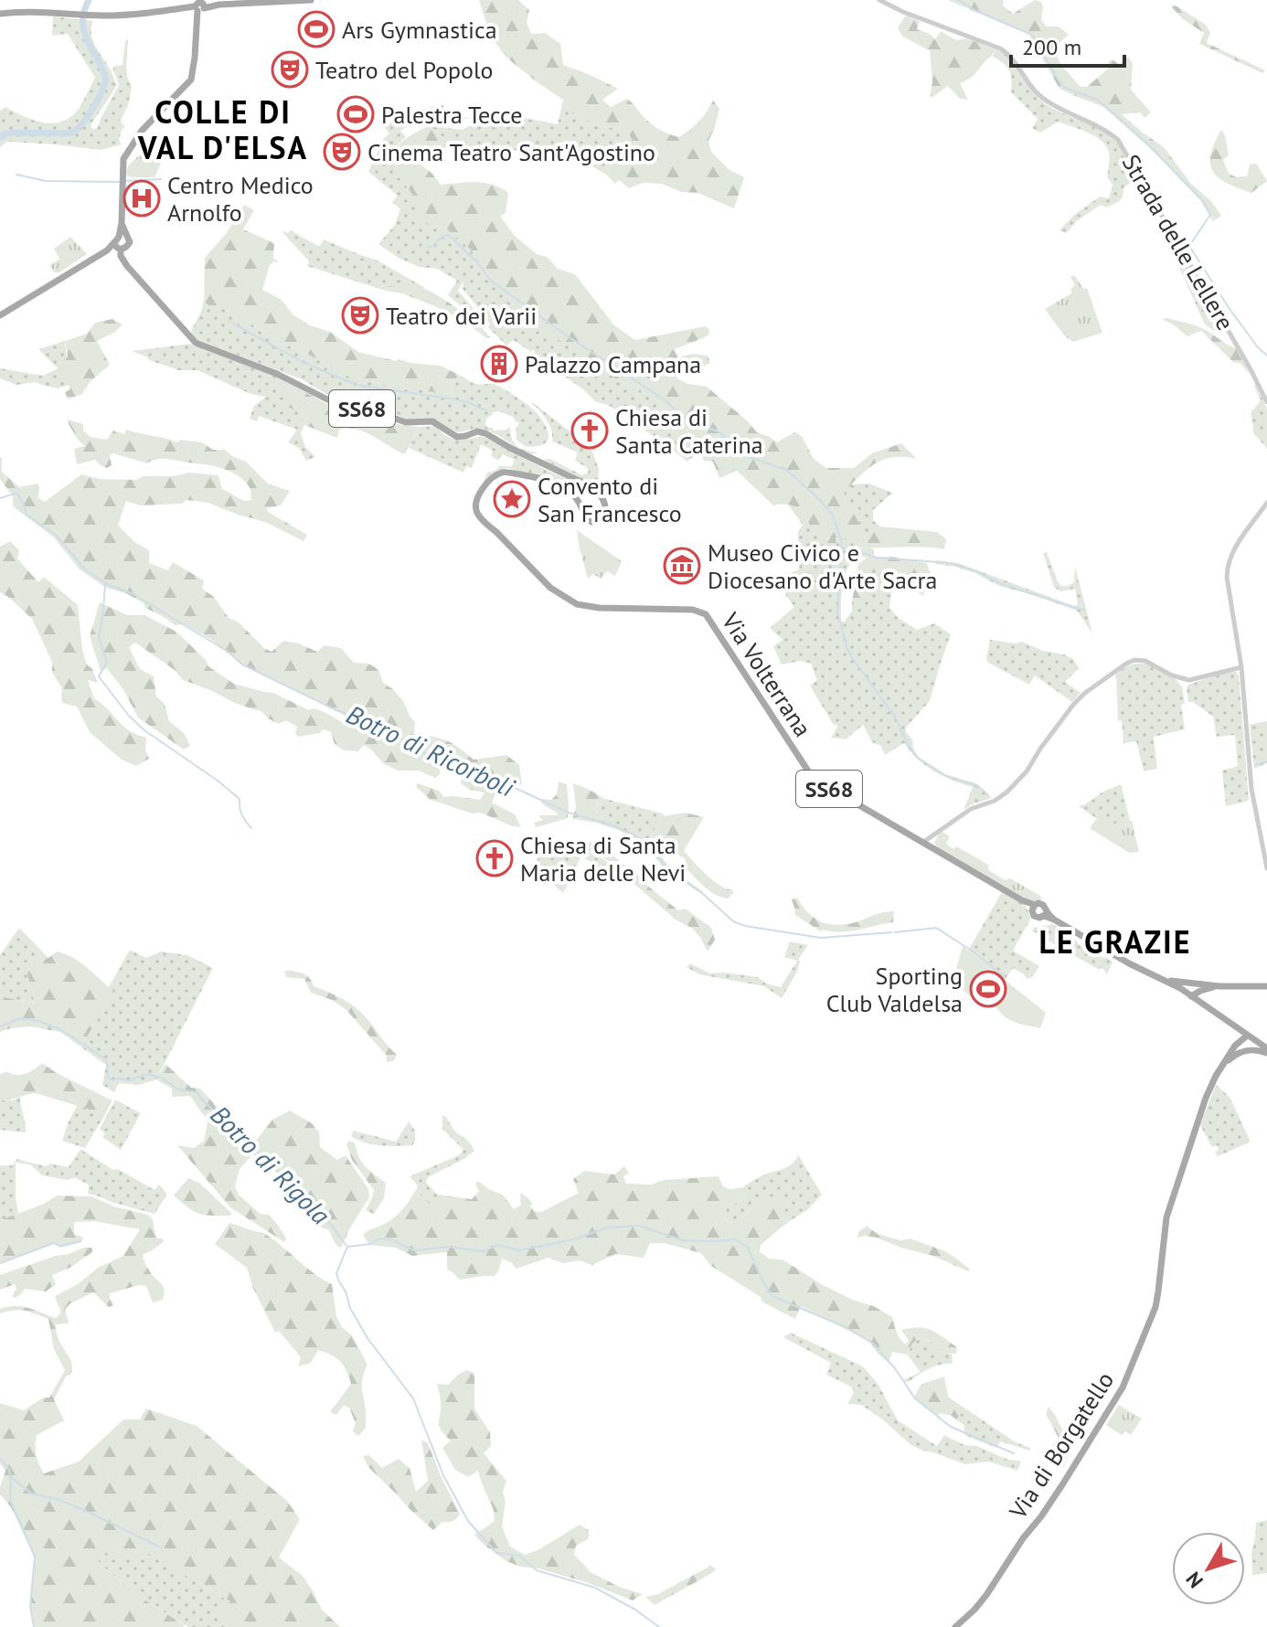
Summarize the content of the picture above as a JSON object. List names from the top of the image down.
{
  "streets": {
    "main road": ["SS68", "Via Volterrana", "Via di Borgatello"],
    "street": ["Strada delle Lellere"]
  },
  "crossings": [
    ["SS68", "Via Volterrana"],
    ["SS68", "Via di Borgatello"]
  ],
  "districts": ["COLLE DI VAL D'ELSA", "LE GRAZIE"],
  "water": ["Botro di Ricorboli", "Botro di Rigola"],
  "places": {
    "sports": ["Ars Gymnastica", "Palestra Tecce", "Sporting Club Valdelsa"],
    "theatre": ["Teatro del Popolo", "Cinema Teatro Sant'Agostino", "Teatro dei Varii"],
    "hospital": ["Centro Medico Arnolfo"],
    "building": ["Palazzo Campana"],
    "church": ["Chiesa di Santa Caterina", "Chiesa di Santa Maria delle Nevi"],
    "place": ["Convento di San Francesco"],
    "museum": ["Museo Civico e Diocesano d'Arte Sacra"]
  },
  "scale_bar": "200 m",
  "north": "bottom left"
}
